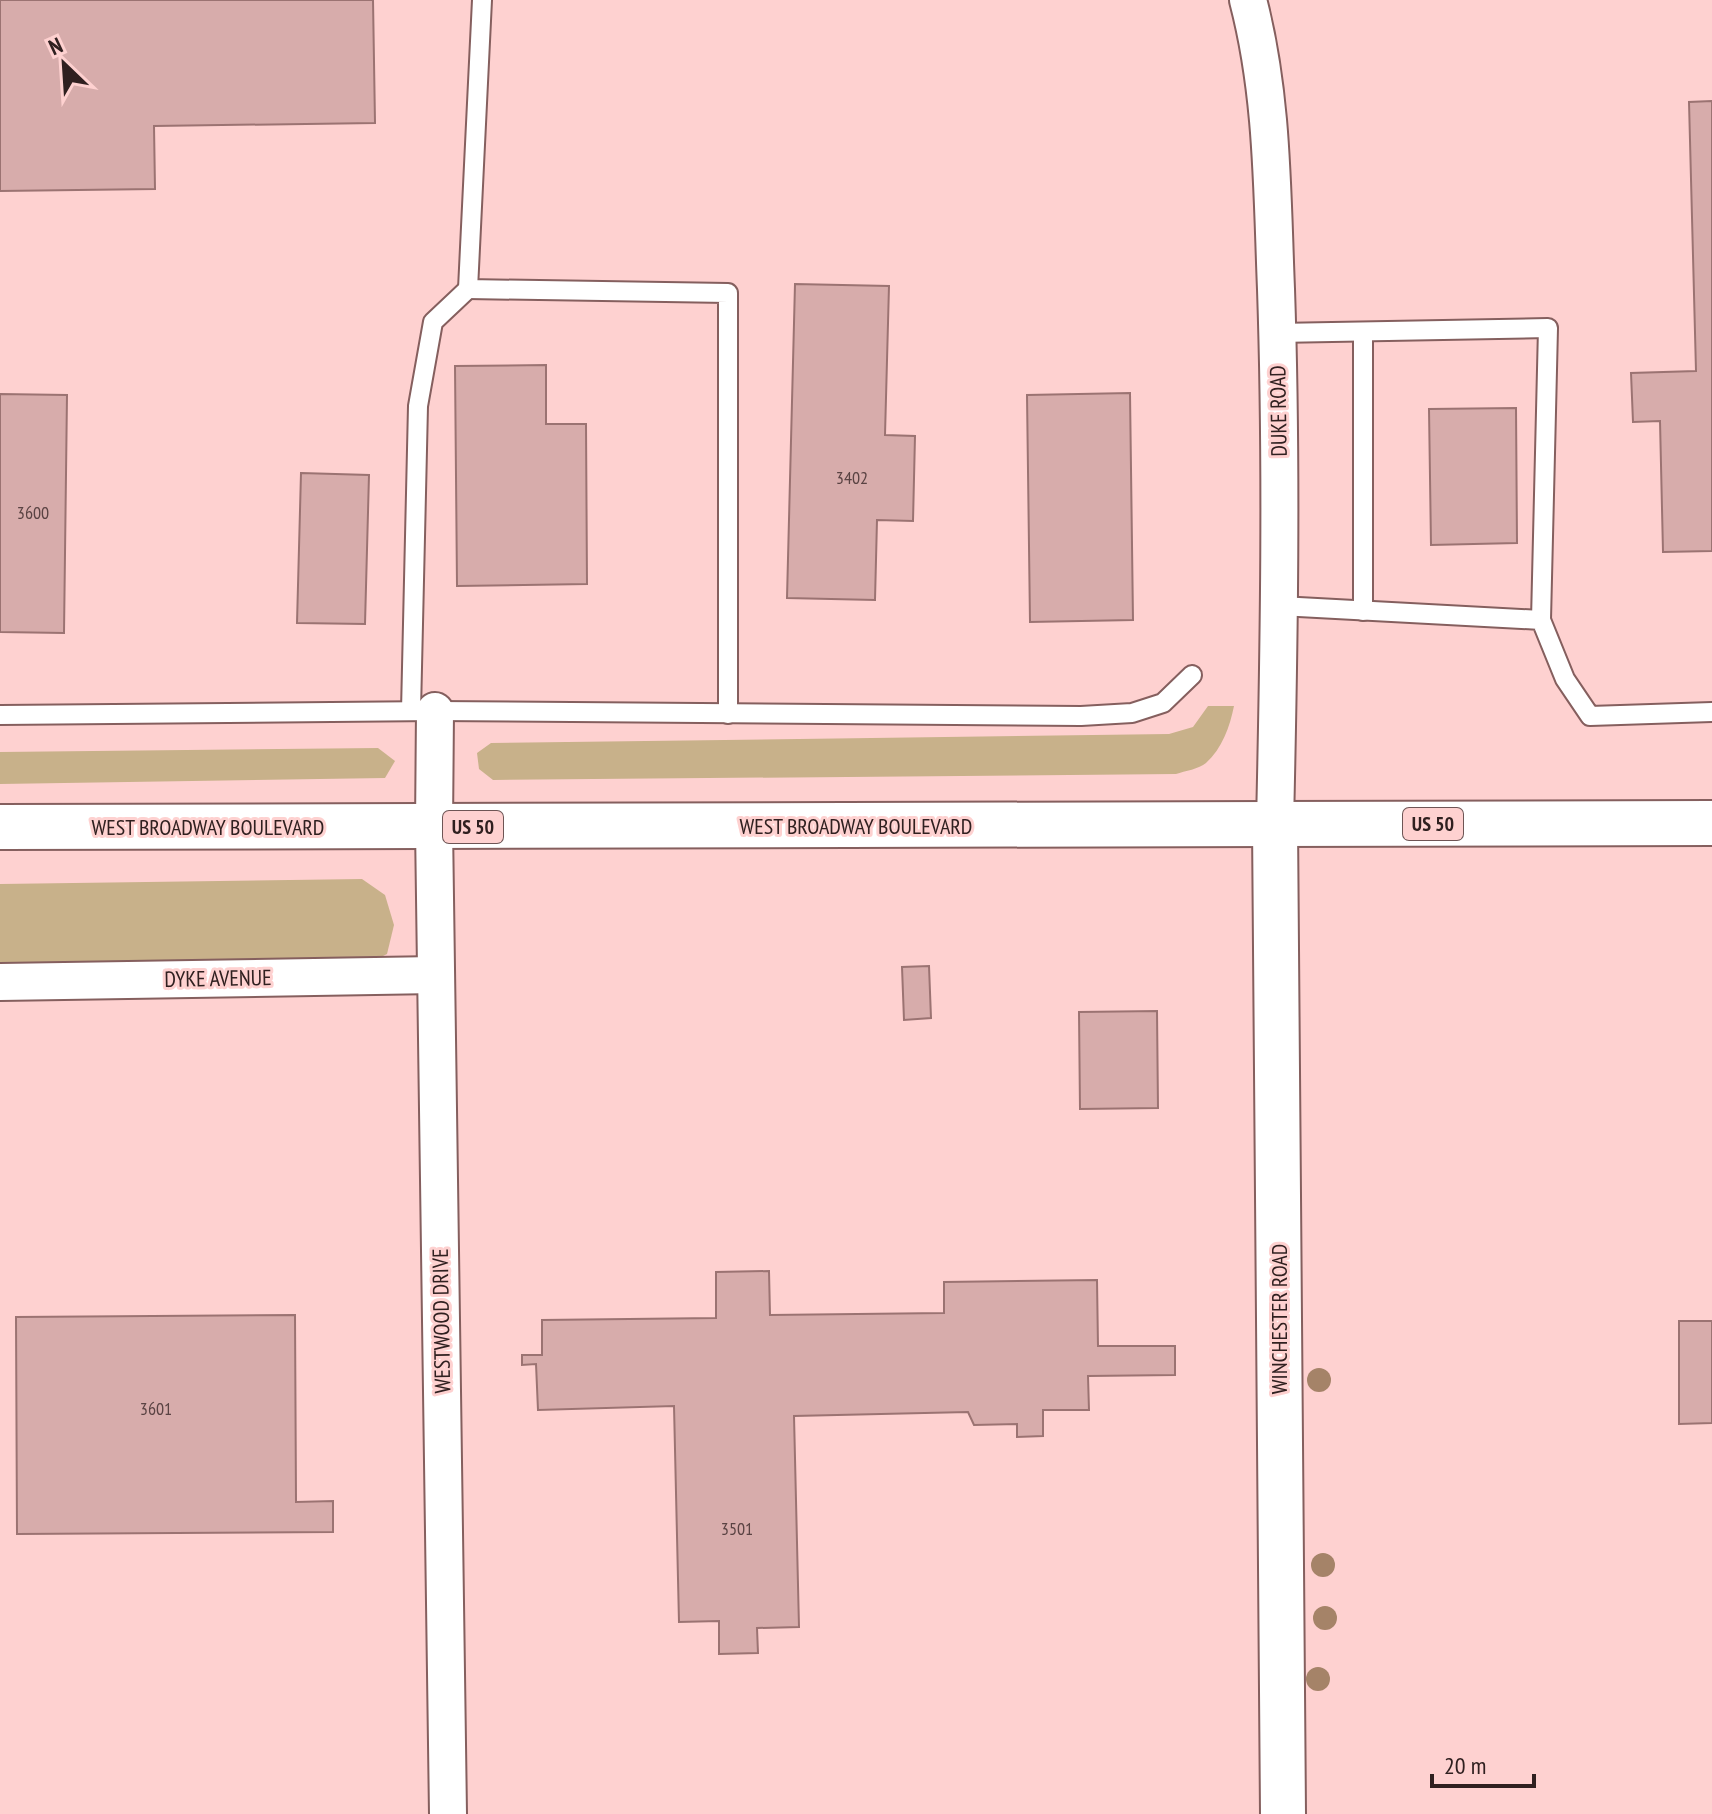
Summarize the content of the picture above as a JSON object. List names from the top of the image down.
{
  "streets": {
    "main road": ["US 50", "WEST BROADWAY BOULEVARD", "WINCHESTER ROAD"],
    "street": ["DUKE ROAD", "DYKE AVENUE", "WESTWOOD DRIVE"]
  },
  "crossings": [
    ["DUKE ROAD", "WEST BROADWAY BOULEVARD"],
    ["DUKE ROAD", "WINCHESTER ROAD"],
    ["WEST BROADWAY BOULEVARD", "WINCHESTER ROAD"],
    ["WEST BROADWAY BOULEVARD", "WESTWOOD DRIVE"],
    ["DYKE AVENUE", "WESTWOOD DRIVE"]
  ],
  "house_numbers": [
    "3402",
    "3600",
    "3601",
    "3501"
  ],
  "scale_bar": "20 m",
  "north": "top left"
}
